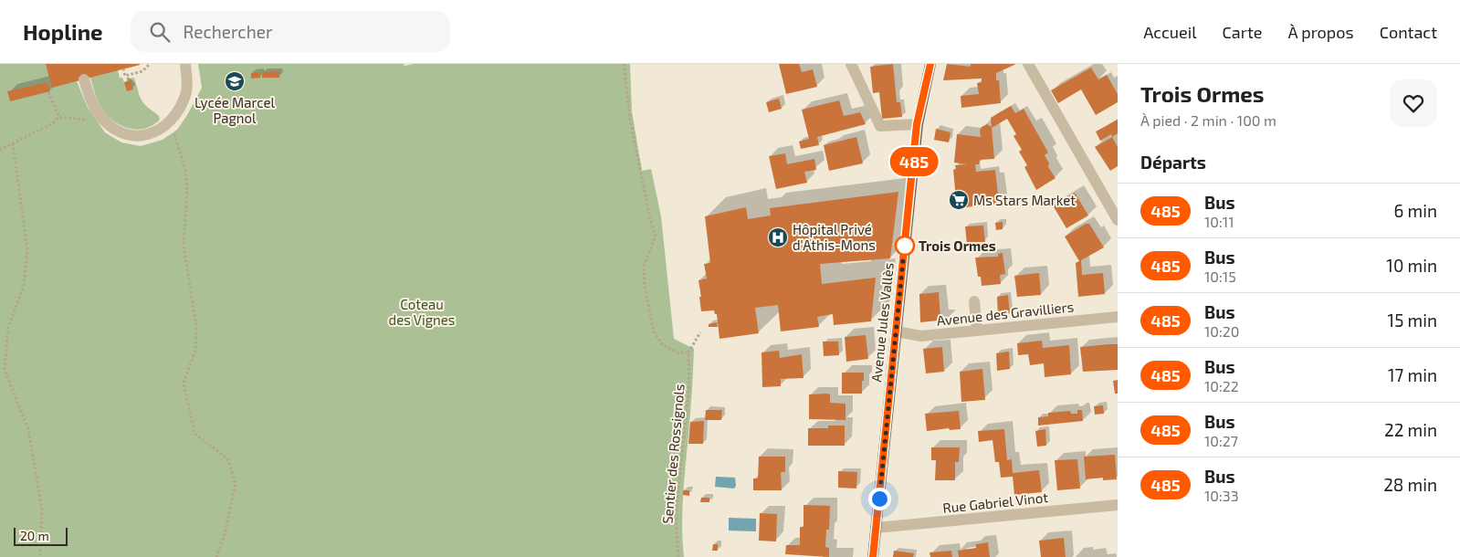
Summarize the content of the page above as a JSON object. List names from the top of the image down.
{
  "streets": {
    "main road": ["Avenue Jules Vallès"],
    "street": ["Avenue des Gravilliers", "Rue Gabriel Vinot"],
    "path": ["Sentier des Rossignols"]
  },
  "crossings": [
    ["Avenue des Gravilliers", "Avenue Jules Vallès"],
    ["Avenue Jules Vallès", "Rue Gabriel Vinot"]
  ],
  "parks": ["Coteau des Vignes"],
  "places": {
    "school or university": ["Lycée Marcel Pagnol"],
    "supermarket": ["Ms Stars Market"],
    "hospital": ["Hôpital Privé d'Athis-Mons"],
    "other": ["Trois Ormes"]
  },
  "lines": ["bus line 485"],
  "scale_bar": "20 m",
  "page": {
    "header": "Hopline",
    "search": "Rechercher",
    "nav": [
      "Accueil",
      "Carte",
      "À propos",
      "Contact"
    ],
    "on_map": "485",
    "heading": [
      ["Trois Ormes", "À pied · 2 min · 100 m"],
      "Départs"
    ],
    "list": [
      {
        "mark": "485",
        "name": "Bus",
        "note": "10:11",
        "value": "6 min"
      },
      {
        "mark": "485",
        "name": "Bus",
        "note": "10:15",
        "value": "10 min"
      },
      {
        "mark": "485",
        "name": "Bus",
        "note": "10:20",
        "value": "15 min"
      },
      {
        "mark": "485",
        "name": "Bus",
        "note": "10:22",
        "value": "17 min"
      },
      {
        "mark": "485",
        "name": "Bus",
        "note": "10:27",
        "value": "22 min"
      },
      {
        "mark": "485",
        "name": "Bus",
        "note": "10:33",
        "value": "28 min"
      }
    ],
    "scale": "20 m"
  }
}
